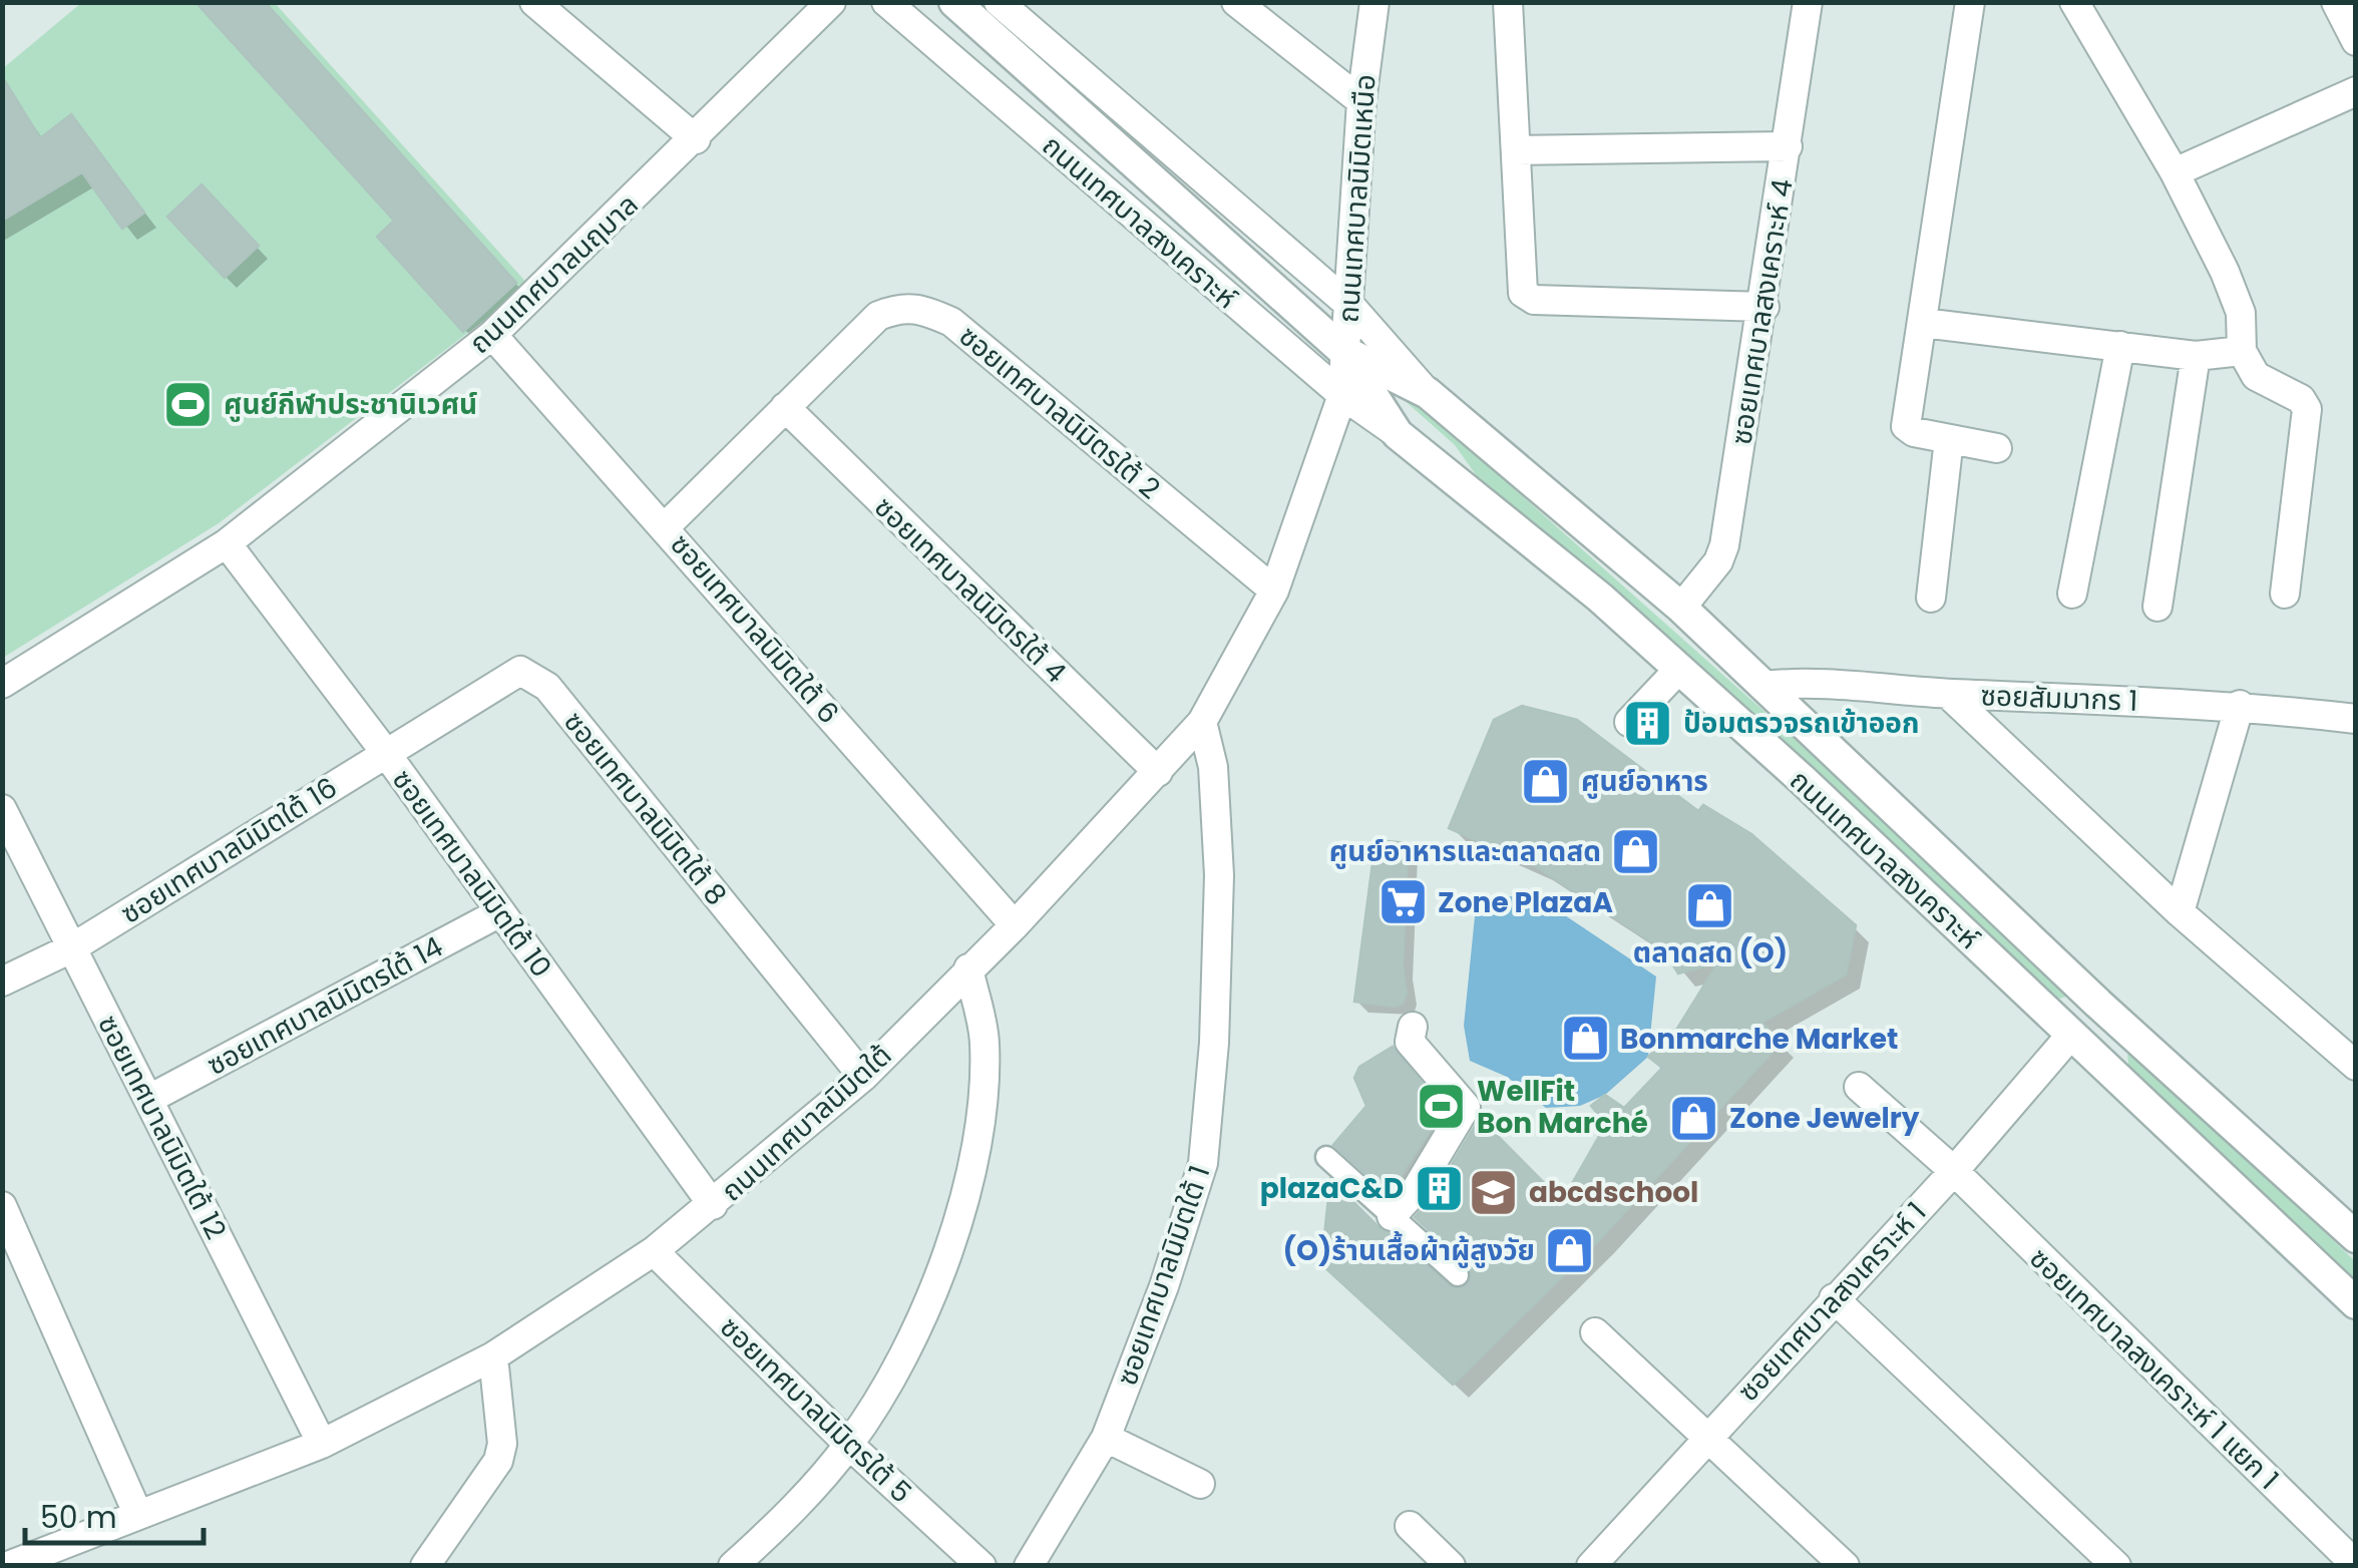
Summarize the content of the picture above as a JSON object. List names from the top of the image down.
{
  "streets": {
    "street": [
      "ถนนเทศบาลนิมิตเหนือ",
      "ถนนเทศบาลสงเคราะห์",
      "ถนนเทศบาลนฤมาล",
      "ซอยเทศบาลสงเคราะห์ 4",
      "ซอยเทศบาลนิมิตรใต้ 2",
      "ซอยเทศบาลนิมิตรใต้ 4",
      "ซอยเทศบาลนิมิตใต้ 6",
      "ซอยสัมมากร 1",
      "ซอยเทศบาลนิมิตใต้ 8",
      "ซอยเทศบาลนิมิตใต้ 16",
      "ซอยเทศบาลนิมิตใต้ 10",
      "ซอยเทศบาลนิมิตรใต้ 14",
      "ถนนเทศบาลนิมิตใต้",
      "ซอยเทศบาลนิมิตใต้ 12",
      "ซอยเทศบาลนิมิตใต้ 1",
      "ซอยเทศบาลสงเคราะห์ 1",
      "ซอยเทศบาลสงเคราะห์ 1 แยก 1",
      "ซอยเทศบาลนิมิตรใต้ 5"
    ]
  },
  "crossings": [
    ["ถนนเทศบาลนิมิตเหนือ", "ถนนเทศบาลสงเคราะห์"],
    ["ถนนเทศบาลนิมิตเหนือ", "ถนนเทศบาลนิมิตใต้"],
    ["ถนนเทศบาลสงเคราะห์", "ซอยเทศบาลสงเคราะห์ 4"],
    ["ถนนเทศบาลสงเคราะห์", "ซอยสัมมากร 1"],
    ["ถนนเทศบาลสงเคราะห์", "ถนนเทศบาลนิมิตใต้"],
    ["ถนนเทศบาลสงเคราะห์", "ซอยเทศบาลสงเคราะห์ 1"],
    ["ถนนเทศบาลนฤมาล", "ซอยเทศบาลนิมิตใต้ 6"],
    ["ถนนเทศบาลนฤมาล", "ซอยเทศบาลนิมิตใต้ 10"],
    ["ซอยเทศบาลนิมิตรใต้ 2", "ซอยเทศบาลนิมิตรใต้ 4"],
    ["ซอยเทศบาลนิมิตรใต้ 2", "ซอยเทศบาลนิมิตใต้ 6"],
    ["ซอยเทศบาลนิมิตรใต้ 2", "ถนนเทศบาลนิมิตใต้"],
    ["ซอยเทศบาลนิมิตรใต้ 4", "ถนนเทศบาลนิมิตใต้"],
    ["ซอยเทศบาลนิมิตใต้ 6", "ถนนเทศบาลนิมิตใต้"],
    ["ซอยเทศบาลนิมิตใต้ 8", "ซอยเทศบาลนิมิตใต้ 16"],
    ["ซอยเทศบาลนิมิตใต้ 8", "ซอยเทศบาลนิมิตใต้ 10"],
    ["ซอยเทศบาลนิมิตใต้ 8", "ถนนเทศบาลนิมิตใต้"],
    ["ซอยเทศบาลนิมิตใต้ 16", "ซอยเทศบาลนิมิตใต้ 10"],
    ["ซอยเทศบาลนิมิตใต้ 16", "ซอยเทศบาลนิมิตใต้ 12"],
    ["ซอยเทศบาลนิมิตใต้ 10", "ซอยเทศบาลนิมิตรใต้ 14"],
    ["ซอยเทศบาลนิมิตใต้ 10", "ถนนเทศบาลนิมิตใต้"],
    ["ซอยเทศบาลนิมิตรใต้ 14", "ซอยเทศบาลนิมิตใต้ 12"],
    ["ถนนเทศบาลนิมิตใต้", "ซอยเทศบาลนิมิตใต้ 12"],
    ["ถนนเทศบาลนิมิตใต้", "ซอยเทศบาลนิมิตใต้ 1"],
    ["ถนนเทศบาลนิมิตใต้", "ซอยเทศบาลนิมิตรใต้ 5"],
    ["ซอยเทศบาลสงเคราะห์ 1", "ซอยเทศบาลสงเคราะห์ 1 แยก 1"]
  ],
  "places": {
    "sports": ["ศูนย์กีฬาประชานิเวศน์", "WellFit Bon Marché"],
    "building": ["ป้อมตรวจรถเข้าออก", "plazaC&D"],
    "shop": [
      "ศูนย์อาหาร",
      "ศูนย์อาหารและตลาดสด",
      "ตลาดสด (O)",
      "Bonmarche Market",
      "Zone Jewelry",
      "(O)ร้านเสื้อผ้าผู้สูงวัย"
    ],
    "supermarket": ["Zone PlazaA"],
    "school or university": ["abcdschool"]
  },
  "scale_bar": "50 m"
}
